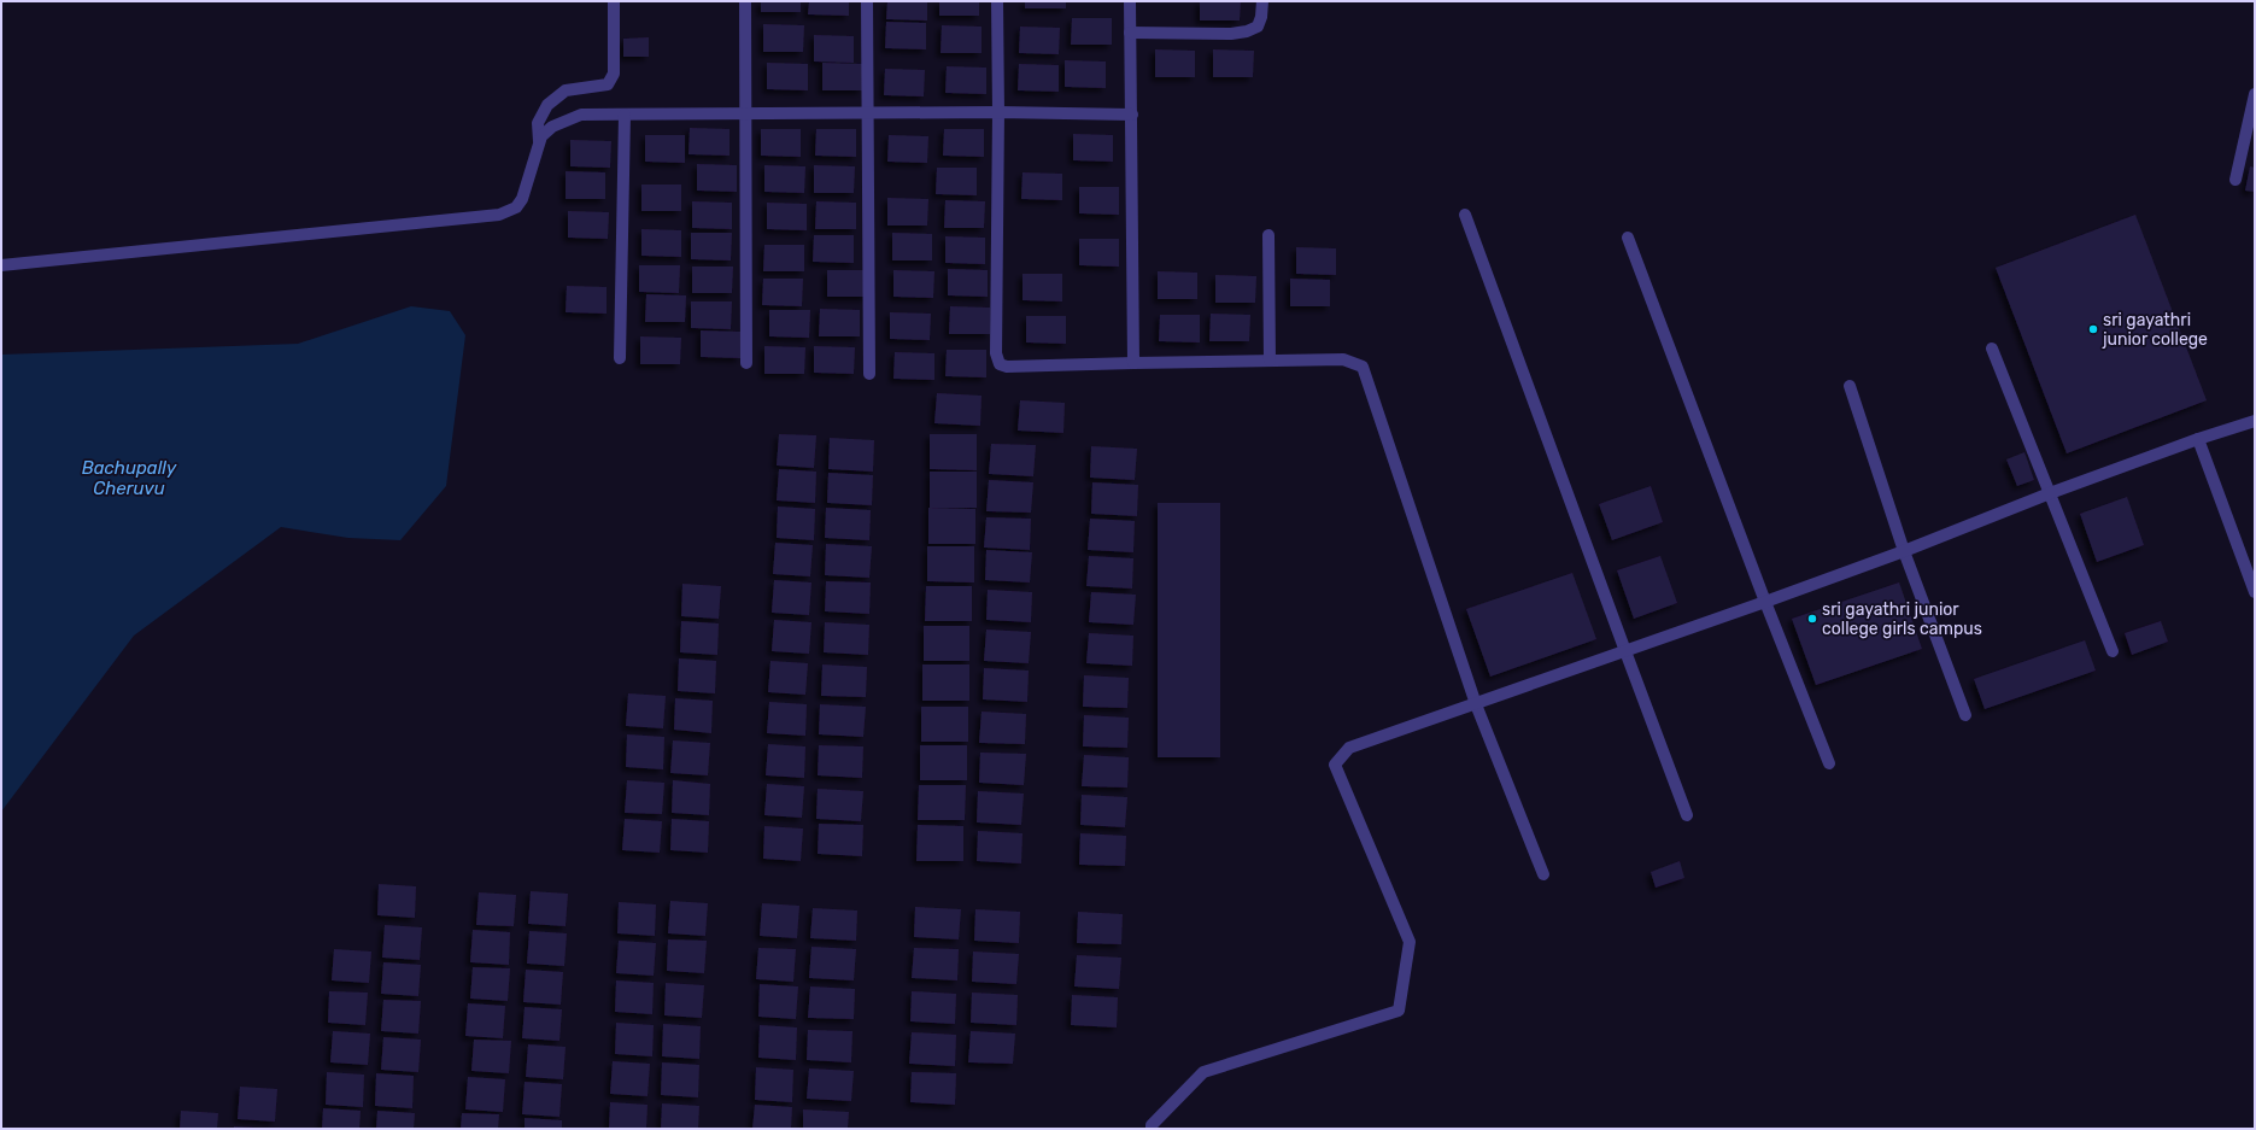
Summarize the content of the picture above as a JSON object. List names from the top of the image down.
{
  "water": ["Bachupally Cheruvu"],
  "places": ["sri gayathri junior college", "sri gayathri junior college girls campus"]
}
